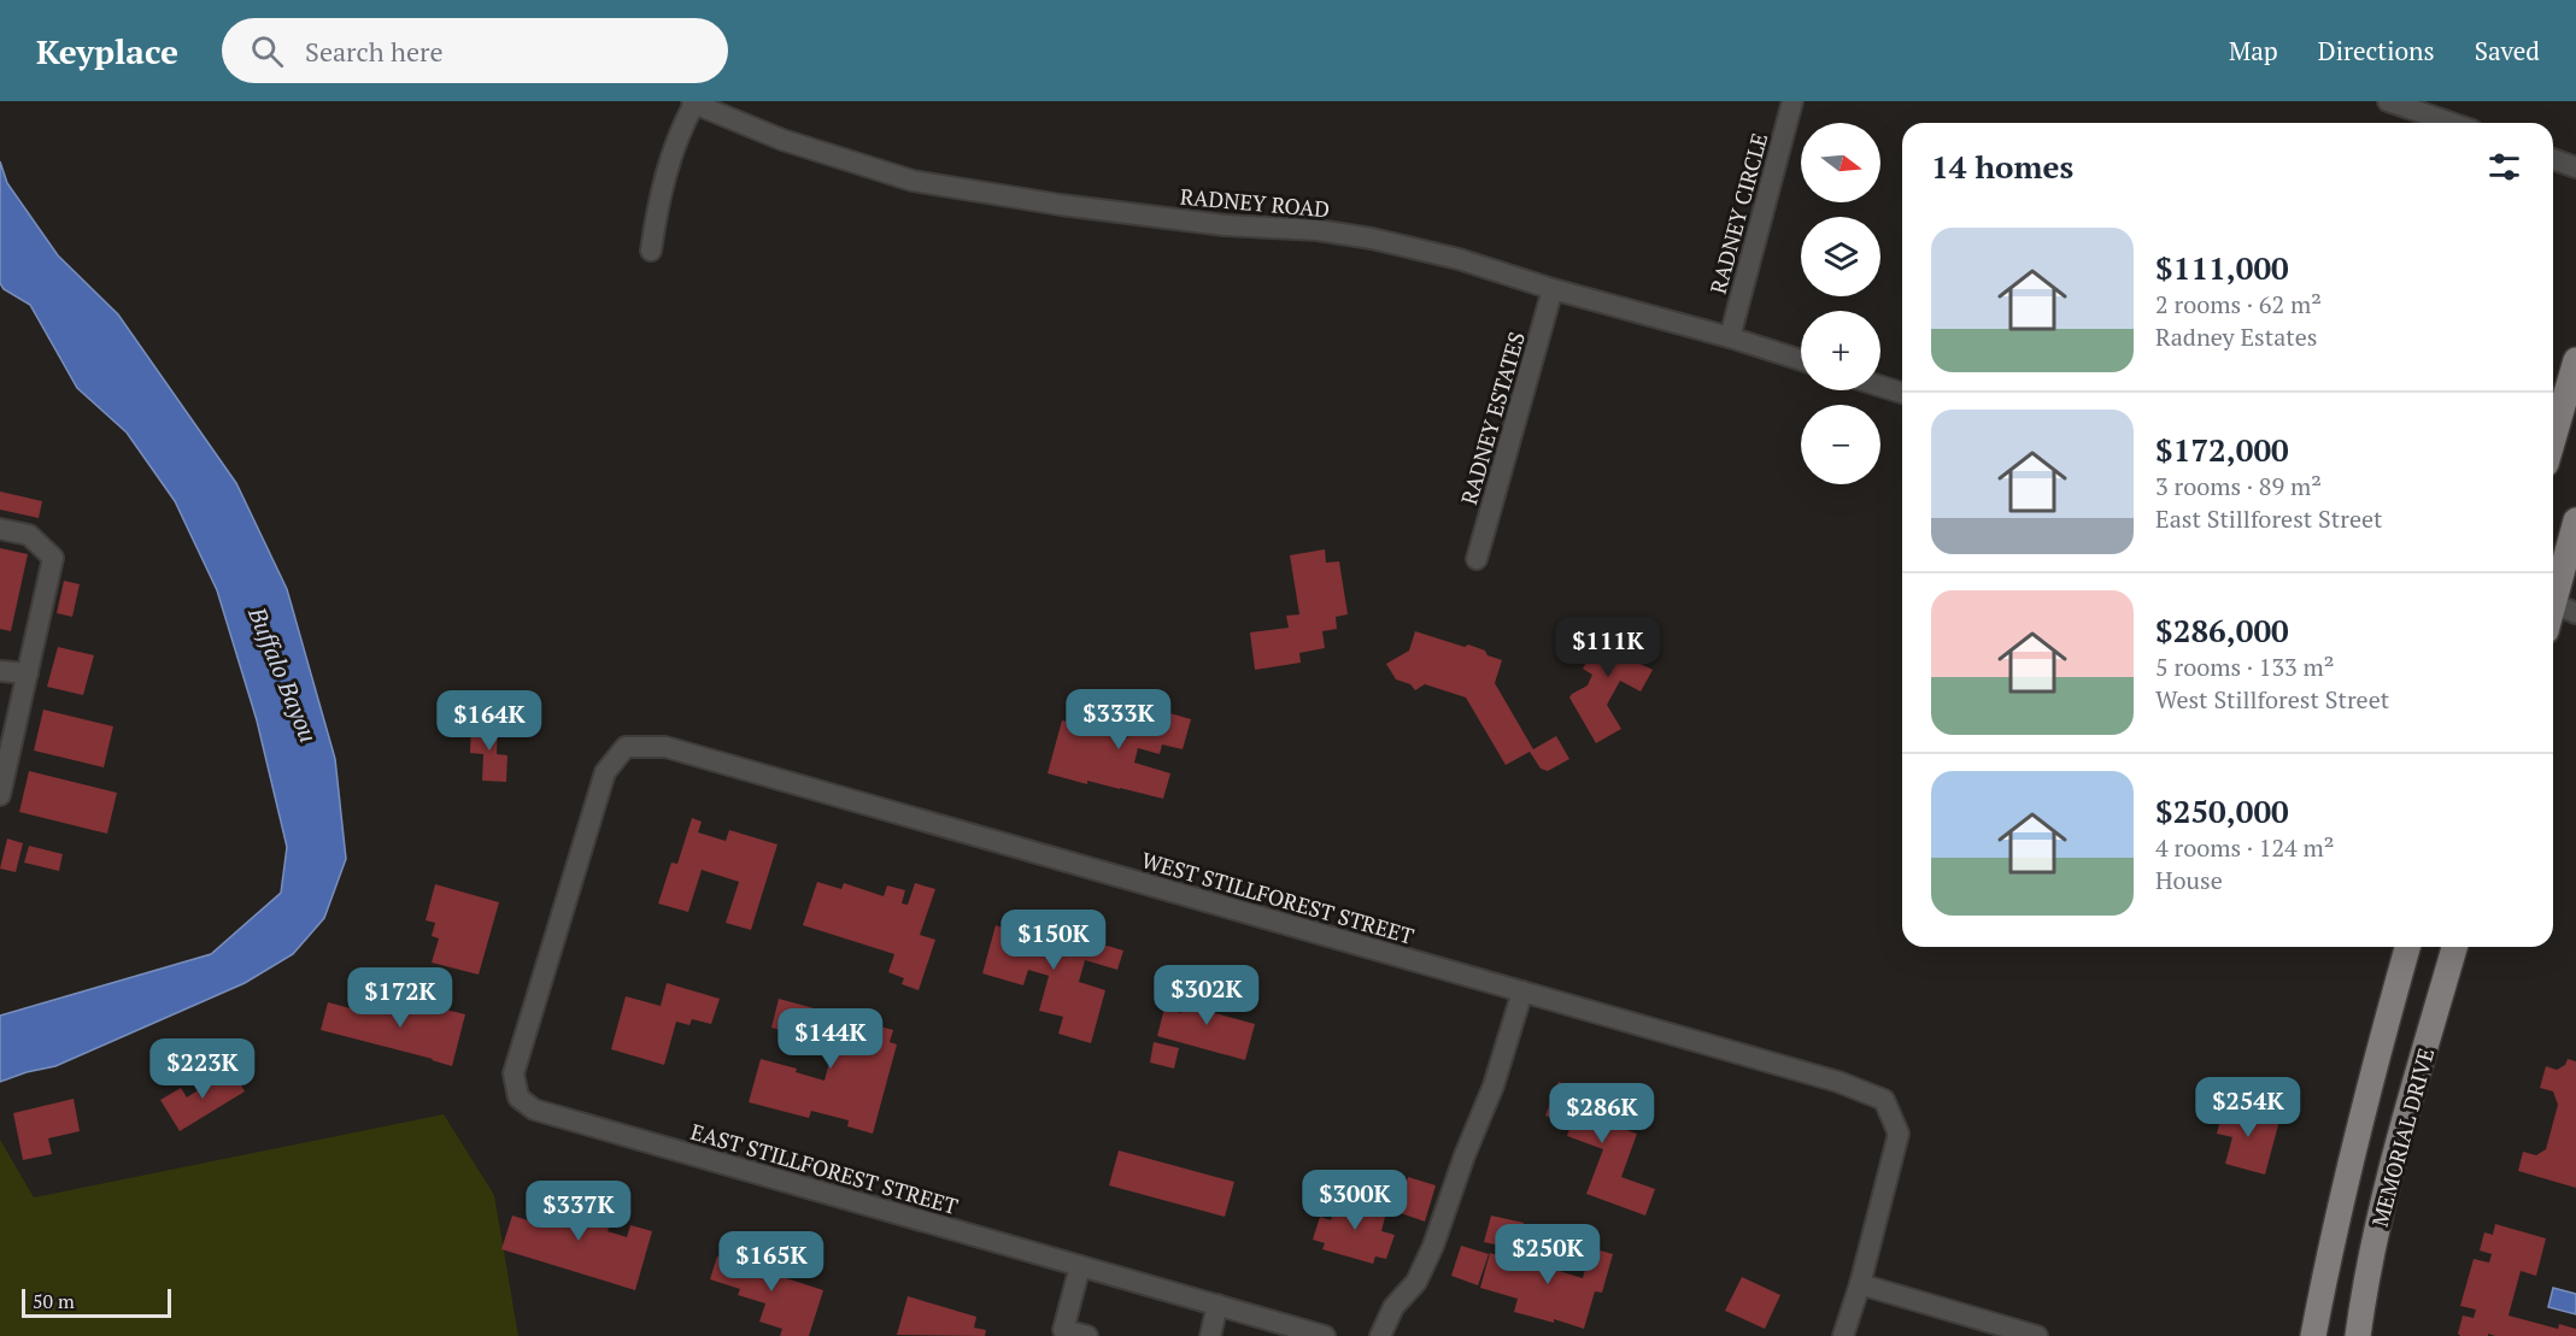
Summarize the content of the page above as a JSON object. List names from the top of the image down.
{
  "streets": {
    "main road": ["MEMORIAL DRIVE"],
    "street": [
      "RADNEY ROAD",
      "RADNEY CIRCLE",
      "RADNEY ESTATES",
      "WEST STILLFOREST STREET",
      "EAST STILLFOREST STREET"
    ]
  },
  "crossings": [
    ["RADNEY ROAD", "RADNEY CIRCLE"],
    ["RADNEY ROAD", "RADNEY ESTATES"],
    ["WEST STILLFOREST STREET", "EAST STILLFOREST STREET"]
  ],
  "water": ["Buffalo Bayou"],
  "scale_bar": "50 m",
  "north": "right",
  "page": {
    "header": "Keyplace",
    "search": "Search here",
    "nav": ["Map", "Directions", "Saved"],
    "map_buttons": ["+", "−"],
    "heading": "14 homes",
    "list": [
      {
        "name": "$111,000",
        "note": "2 rooms · 62 m² · Radney Estates"
      },
      {
        "name": "$172,000",
        "note": "3 rooms · 89 m² · East Stillforest Street"
      },
      {
        "name": "$286,000",
        "note": "5 rooms · 133 m² · West Stillforest Street"
      },
      {
        "name": "$250,000",
        "note": "4 rooms · 124 m² · House"
      }
    ],
    "price": [
      "$111K",
      "$333K",
      "$164K",
      "$150K",
      "$302K",
      "$172K",
      "$144K",
      "$223K",
      "$254K",
      "$286K",
      "$300K",
      "$337K",
      "$250K",
      "$165K"
    ],
    "scale": "50 m"
  }
}
